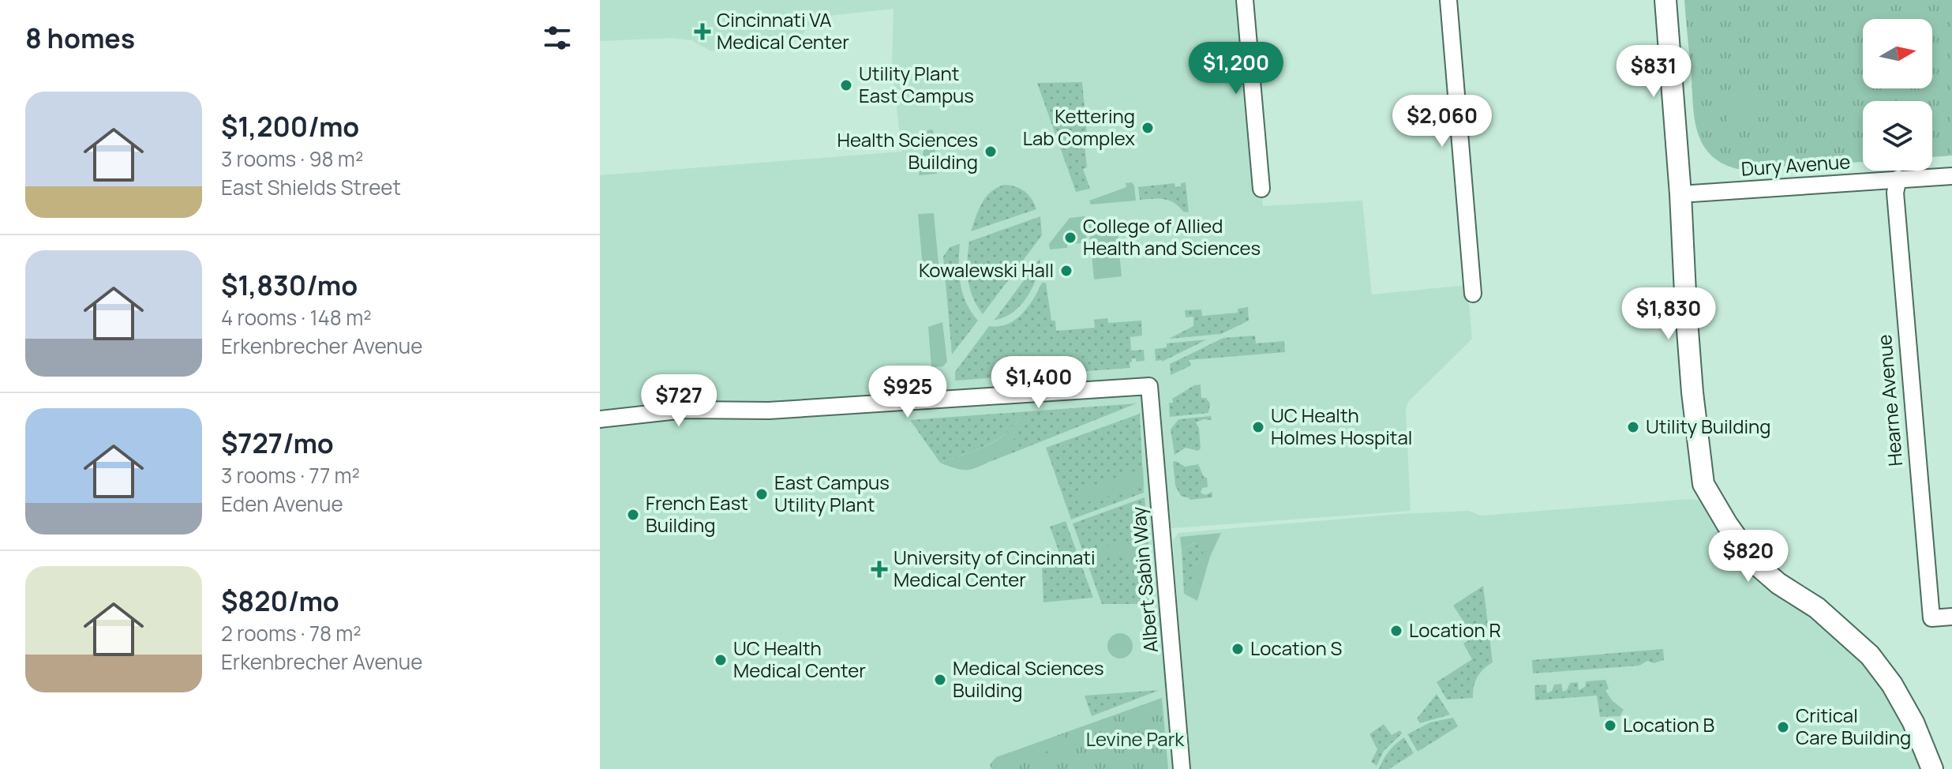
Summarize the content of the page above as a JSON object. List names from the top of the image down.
{
  "streets": {
    "street": ["Dury Avenue", "Hearne Avenue", "Albert Sabin Way"]
  },
  "crossings": [
    ["Dury Avenue", "Hearne Avenue"]
  ],
  "parks": ["Levine Park"],
  "places": {
    "health": ["Cincinnati VA Medical Center", "University of Cincinnati Medical Center"],
    "other": [
      "Utility Plant East Campus",
      "Kettering Lab Complex",
      "Health Sciences Building",
      "College of Allied Health and Sciences",
      "Kowalewski Hall",
      "UC Health Holmes Hospital",
      "Utility Building",
      "East Campus Utility Plant",
      "French East Building",
      "Location R",
      "Location S",
      "UC Health Medical Center",
      "Medical Sciences Building",
      "Location B",
      "Critical Care Building"
    ]
  },
  "north": "right",
  "page": {
    "heading": "8 homes",
    "price": [
      "$1,200",
      "$831",
      "$2,060",
      "$1,830",
      "$1,400",
      "$925",
      "$727",
      "$820"
    ],
    "list": [
      {
        "name": "$1,200/mo",
        "note": "3 rooms · 98 m² · East Shields Street"
      },
      {
        "name": "$1,830/mo",
        "note": "4 rooms · 148 m² · Erkenbrecher Avenue"
      },
      {
        "name": "$727/mo",
        "note": "3 rooms · 77 m² · Eden Avenue"
      },
      {
        "name": "$820/mo",
        "note": "2 rooms · 78 m² · Erkenbrecher Avenue"
      }
    ]
  }
}
